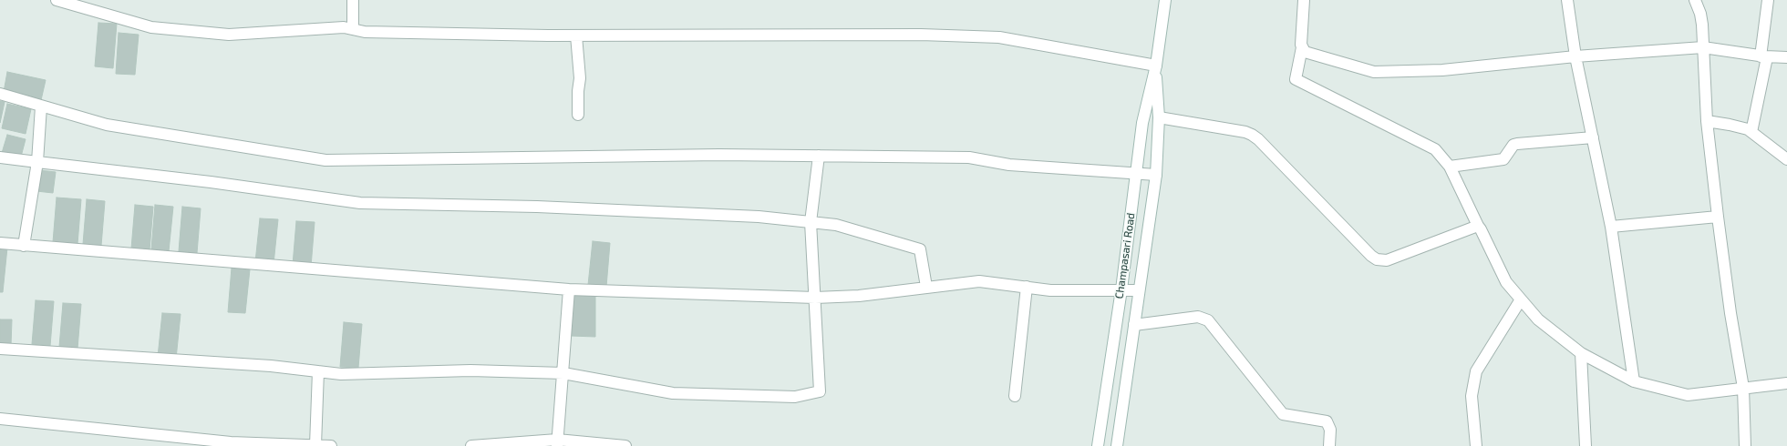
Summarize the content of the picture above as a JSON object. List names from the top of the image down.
{
  "streets": {
    "street": ["Champasari Road"]
  }
}
